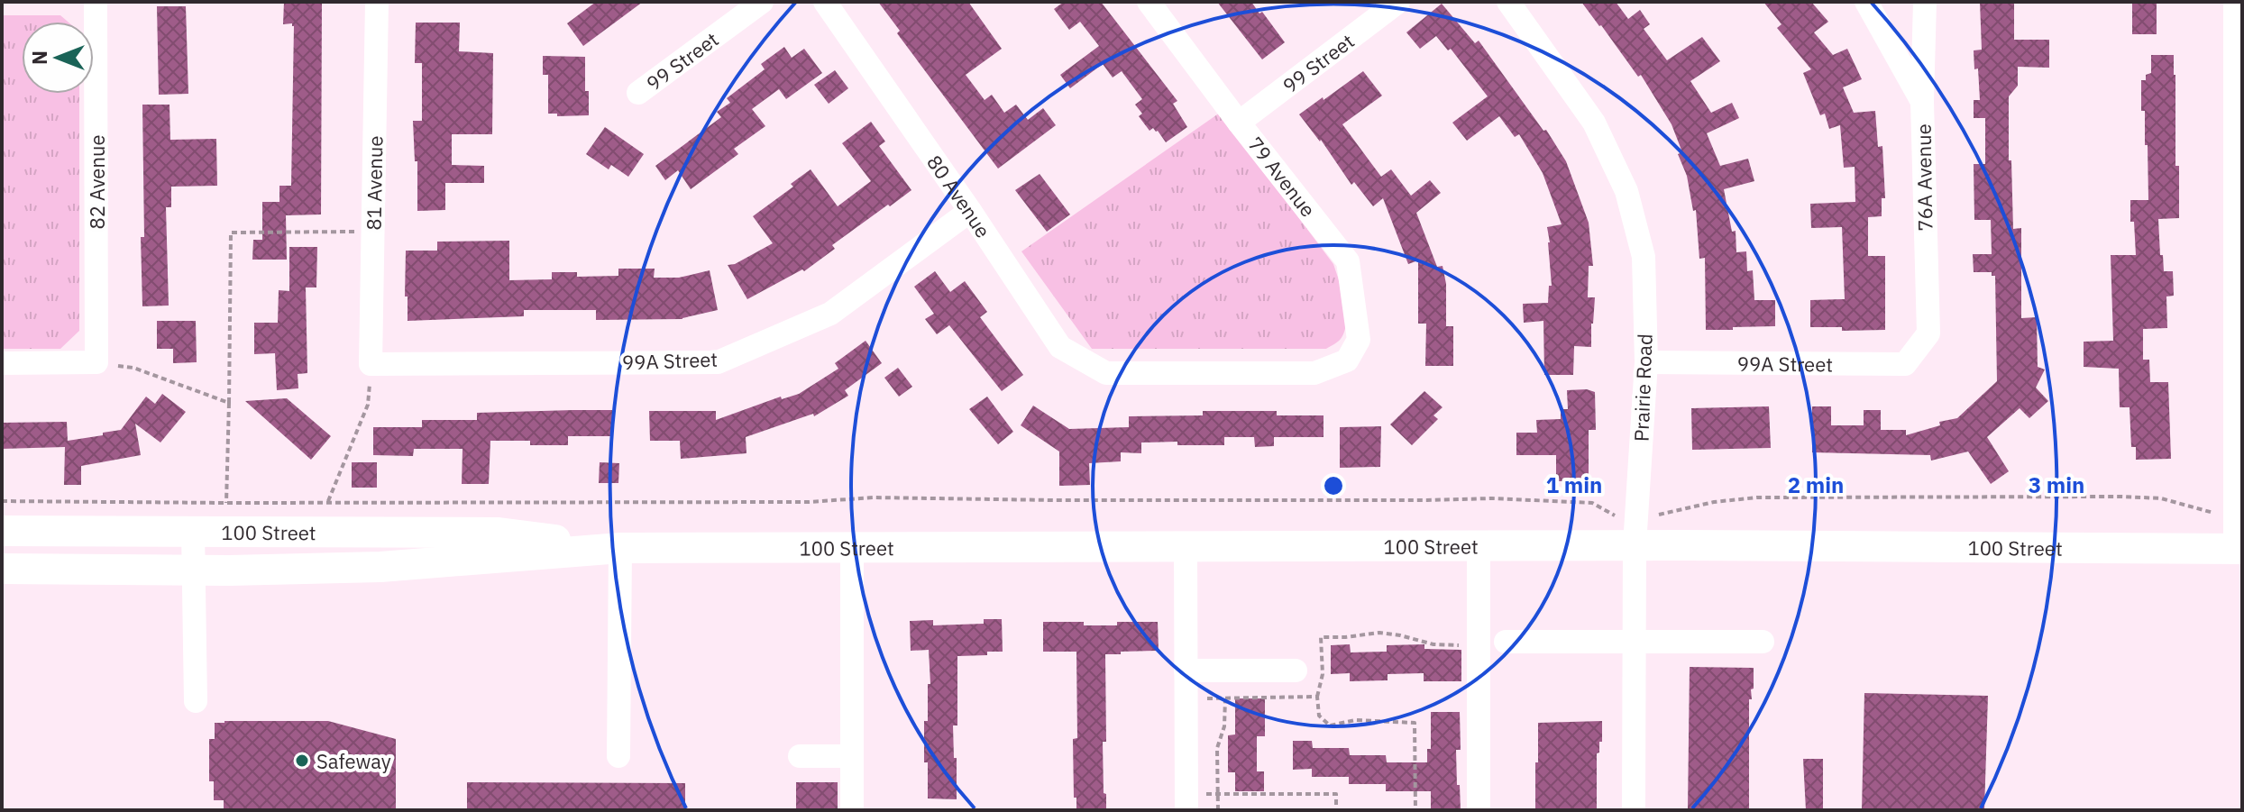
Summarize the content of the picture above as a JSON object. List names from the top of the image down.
{
  "streets": {
    "main road": ["100 Street"],
    "street": [
      "99 Street",
      "79 Avenue",
      "76A Avenue",
      "82 Avenue",
      "81 Avenue",
      "80 Avenue",
      "99A Street",
      "Prairie Road"
    ]
  },
  "crossings": [
    ["99 Street", "79 Avenue"],
    ["79 Avenue", "80 Avenue"],
    ["76A Avenue", "99A Street"],
    ["81 Avenue", "99A Street"],
    ["80 Avenue", "99A Street"],
    ["99A Street", "Prairie Road"],
    ["Prairie Road", "100 Street"]
  ],
  "places": ["Safeway"],
  "north": "left",
  "rings": ["1 min", "2 min", "3 min"]
}
